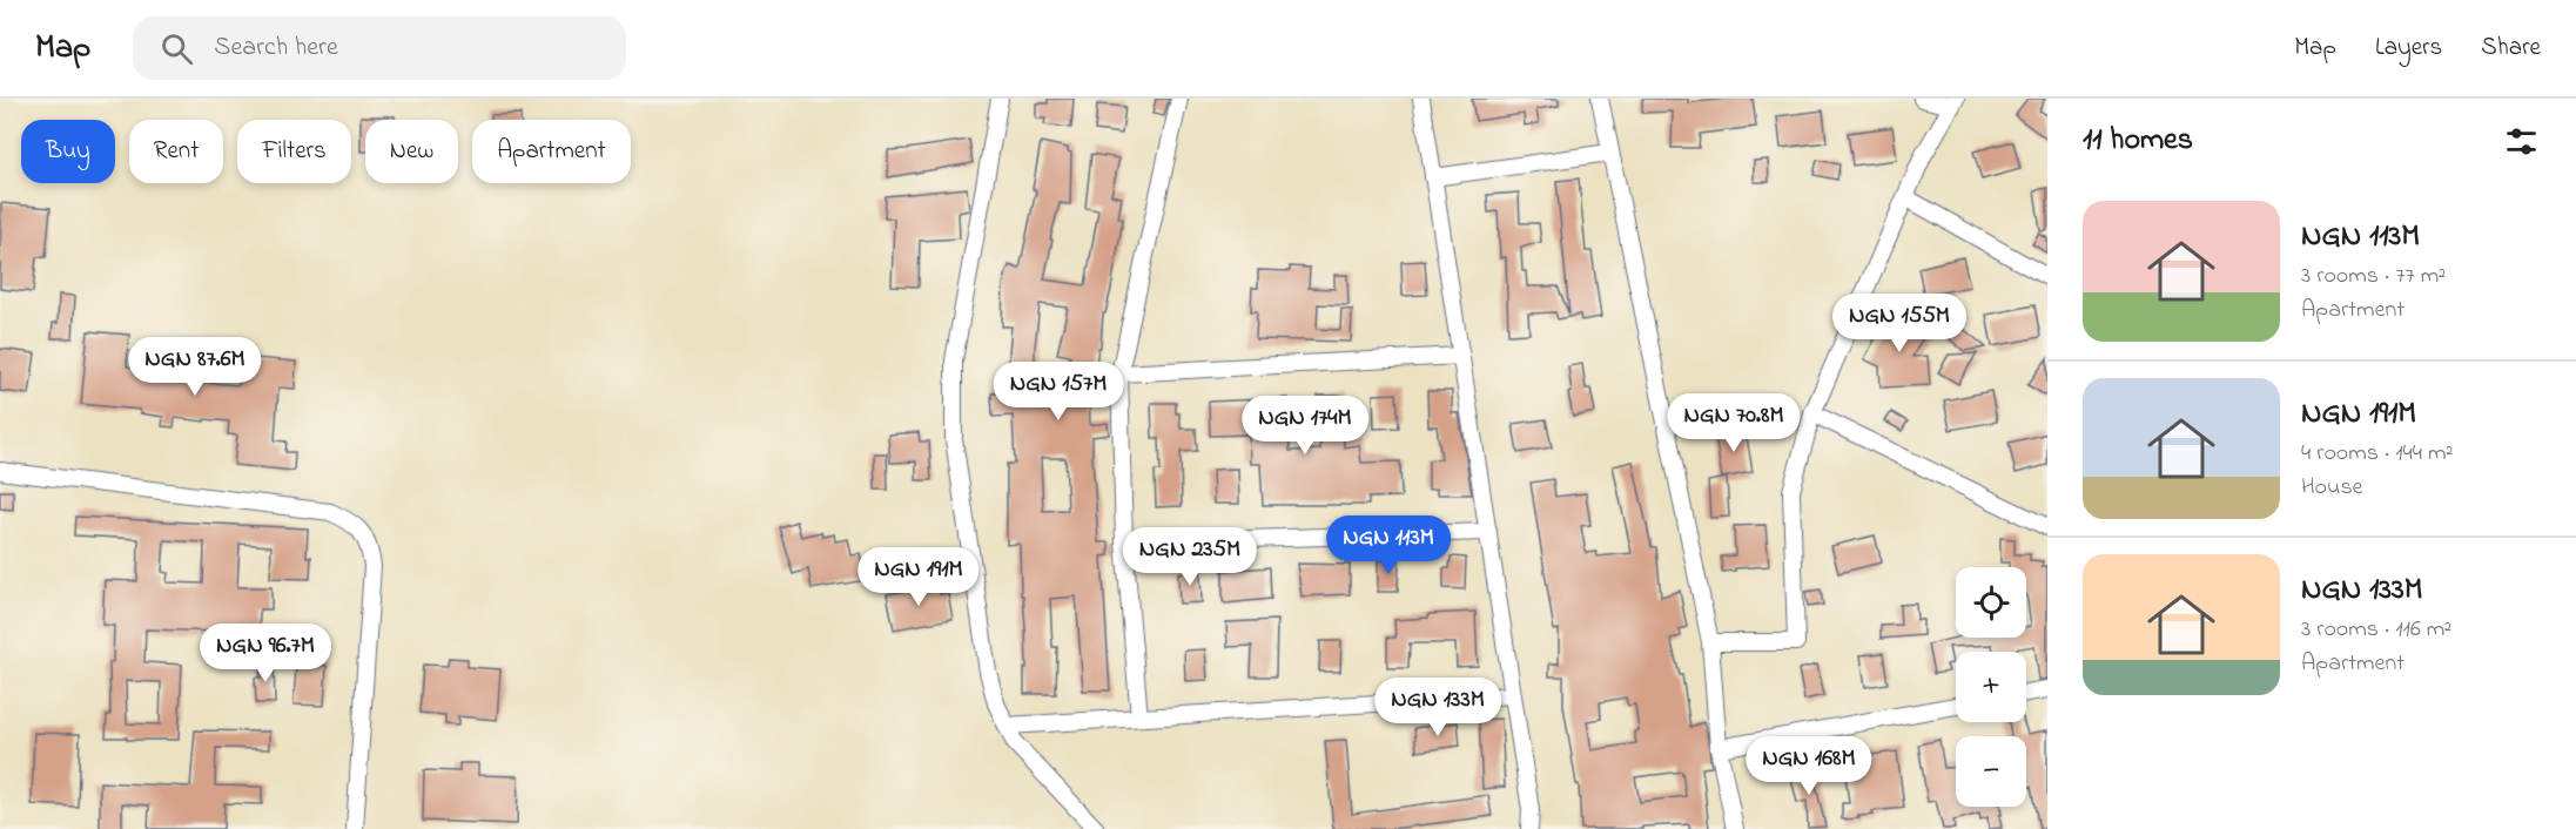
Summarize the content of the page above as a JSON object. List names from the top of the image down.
{
  "page": {
    "header": "Map",
    "search": "Search here",
    "nav": ["Map", "Layers", "Share"],
    "heading": "11 homes",
    "chip": [
      "Buy",
      "Rent",
      "Filters",
      "New",
      "Apartment"
    ],
    "list": [
      {
        "name": "NGN 113M",
        "note": "3 rooms · 77 m² · Apartment"
      },
      {
        "name": "NGN 191M",
        "note": "4 rooms · 144 m² · House"
      },
      {
        "name": "NGN 133M",
        "note": "3 rooms · 116 m² · Apartment"
      }
    ],
    "price": [
      "NGN 155M",
      "NGN 87.6M",
      "NGN 157M",
      "NGN 70.8M",
      "NGN 174M",
      "NGN 113M",
      "NGN 235M",
      "NGN 191M",
      "NGN 96.7M",
      "NGN 133M",
      "NGN 168M"
    ],
    "map_buttons": ["+", "−"]
  }
}
